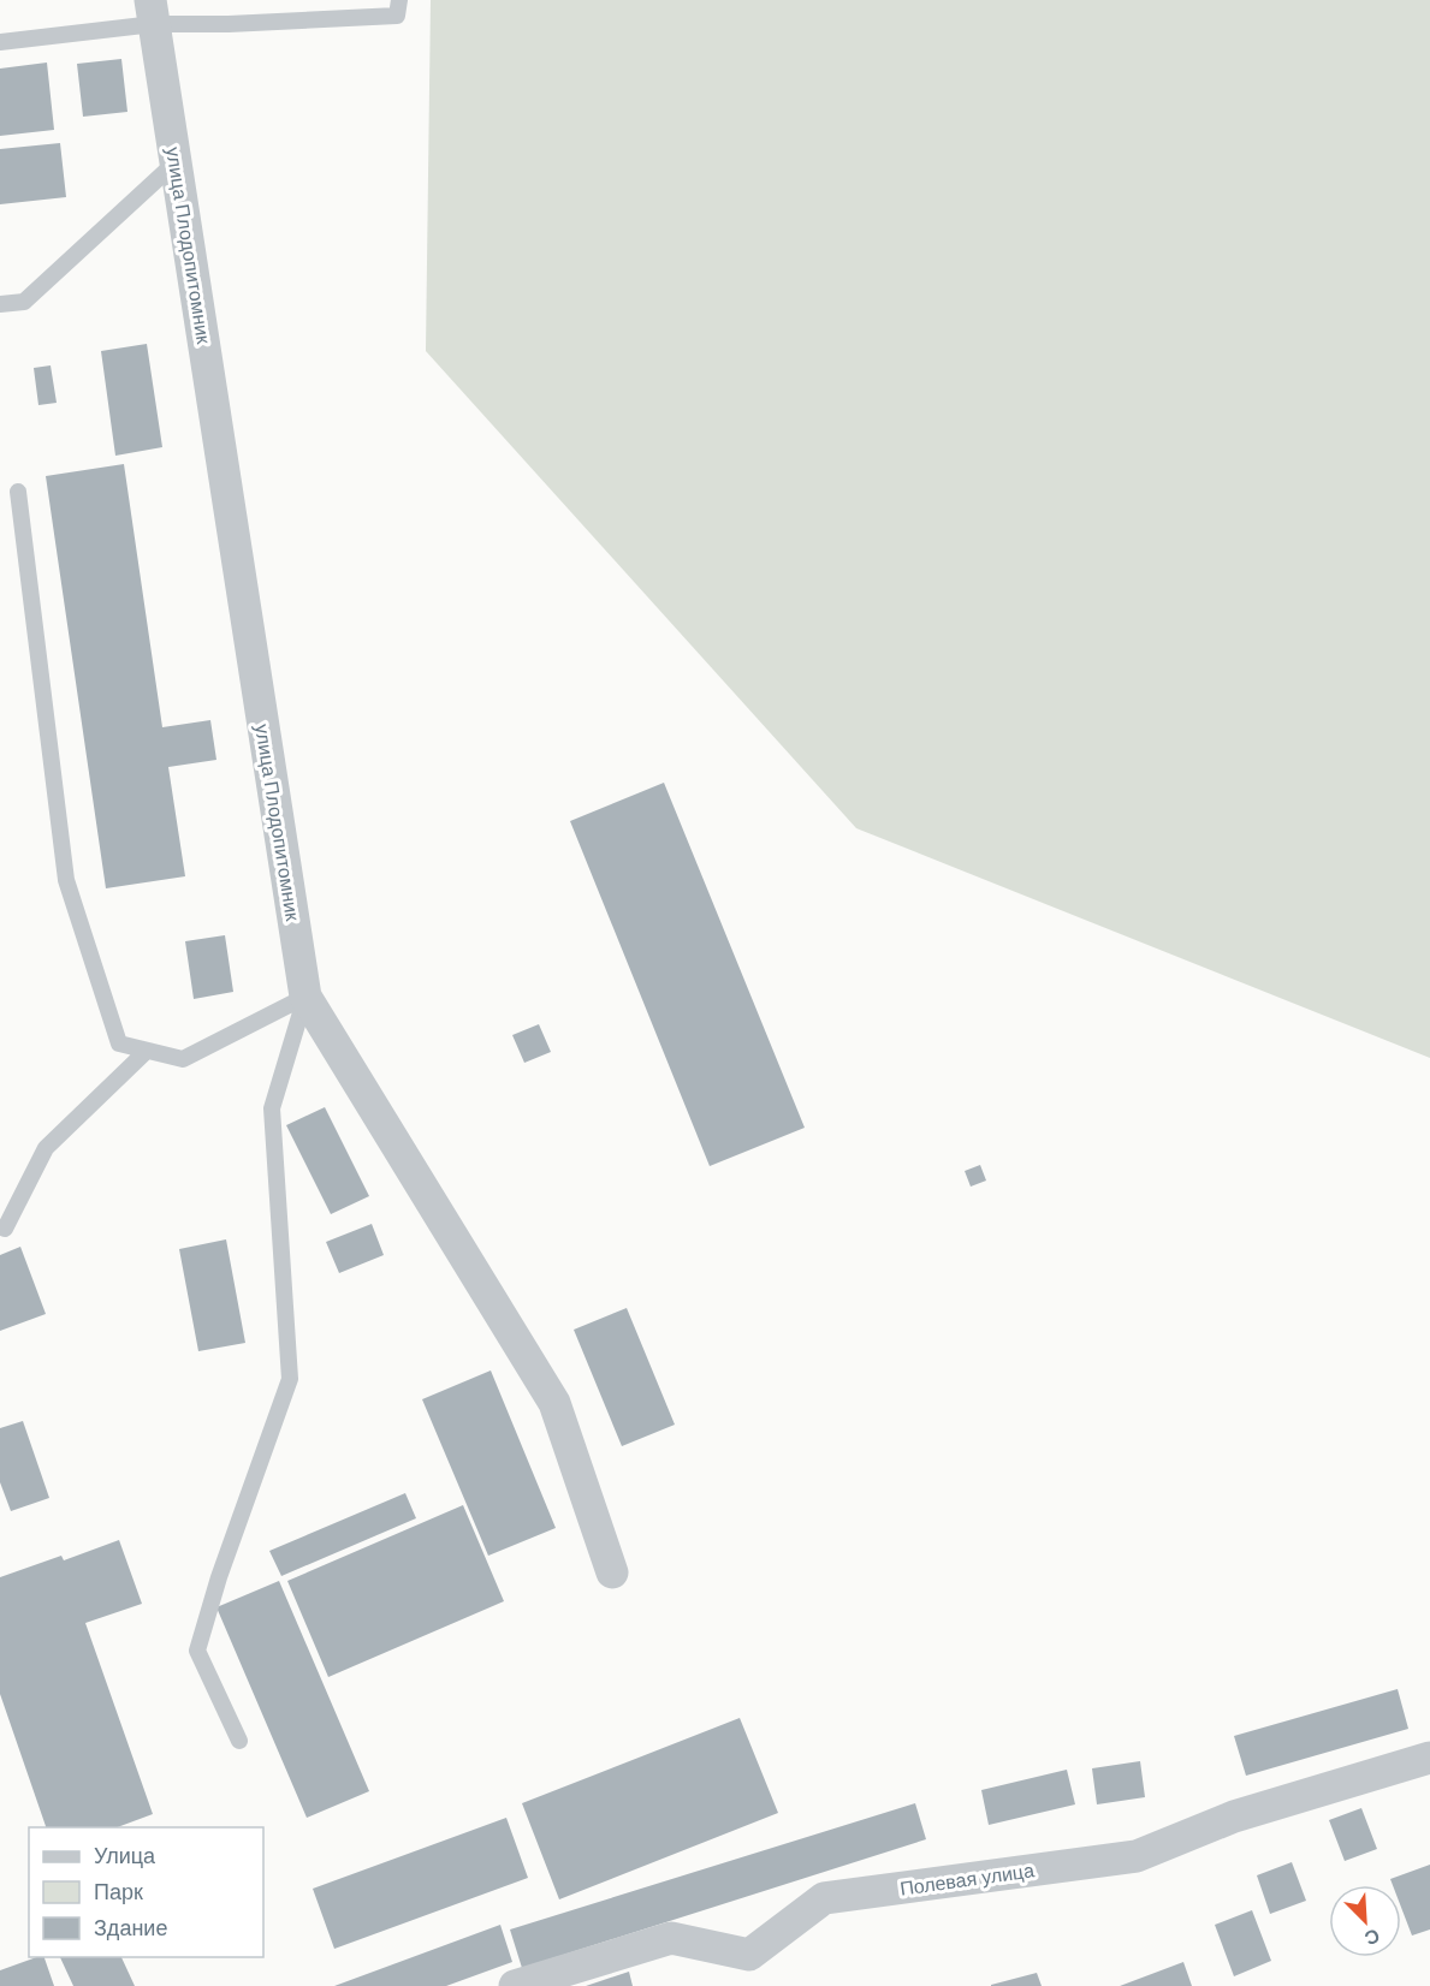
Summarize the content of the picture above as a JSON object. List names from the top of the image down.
{
  "streets": {
    "street": ["улица Плодопитомник", "Полевая улица"]
  },
  "legend": ["Улица", "Парк", "Здание"],
  "north": "bottom right"
}
